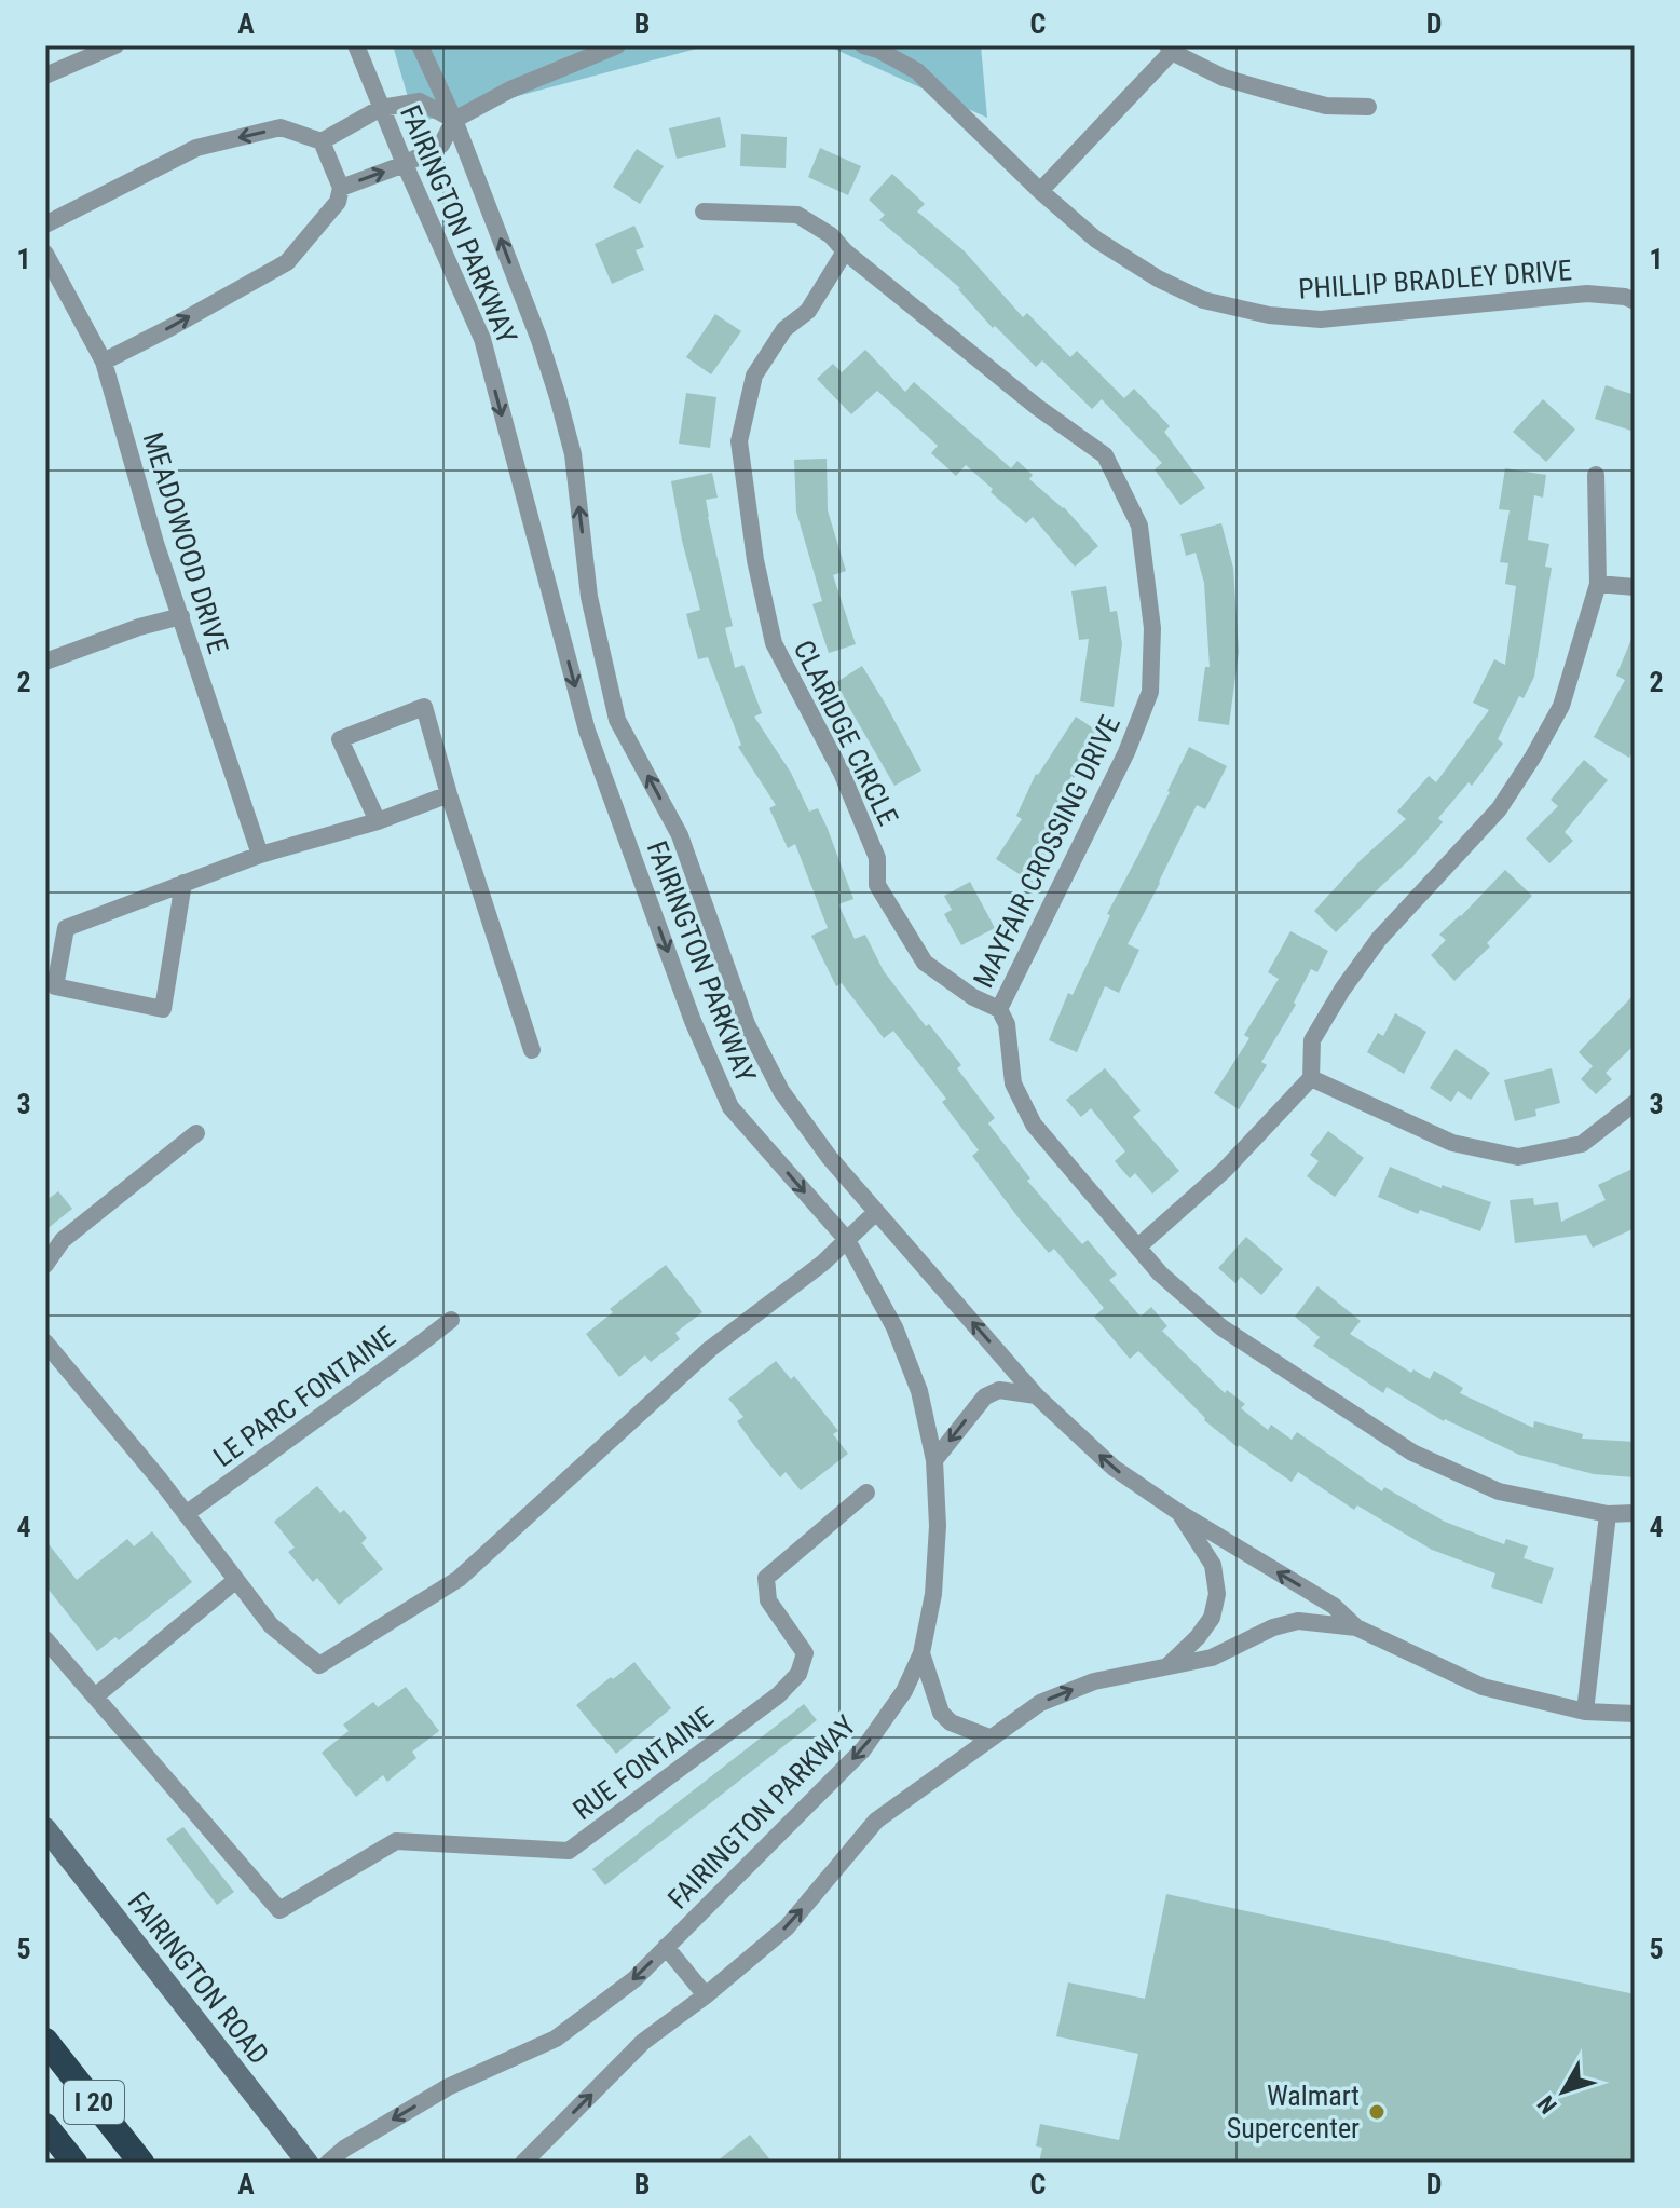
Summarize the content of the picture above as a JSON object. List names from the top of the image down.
{
  "streets": {
    "highway": ["I 20"],
    "street": [
      "FAIRINGTON PARKWAY",
      "PHILLIP BRADLEY DRIVE",
      "MEADOWOOD DRIVE",
      "CLARIDGE CIRCLE",
      "MAYFAIR CROSSING DRIVE",
      "LE PARC FONTAINE",
      "RUE FONTAINE",
      "FAIRINGTON ROAD"
    ]
  },
  "crossings": [
    ["CLARIDGE CIRCLE", "MAYFAIR CROSSING DRIVE"]
  ],
  "places": ["Walmart Supercenter"],
  "north": "bottom left",
  "grid": {
    "columns": [
      "A",
      "B",
      "C",
      "D"
    ],
    "rows": [
      "1",
      "2",
      "3",
      "4",
      "5"
    ]
  }
}
